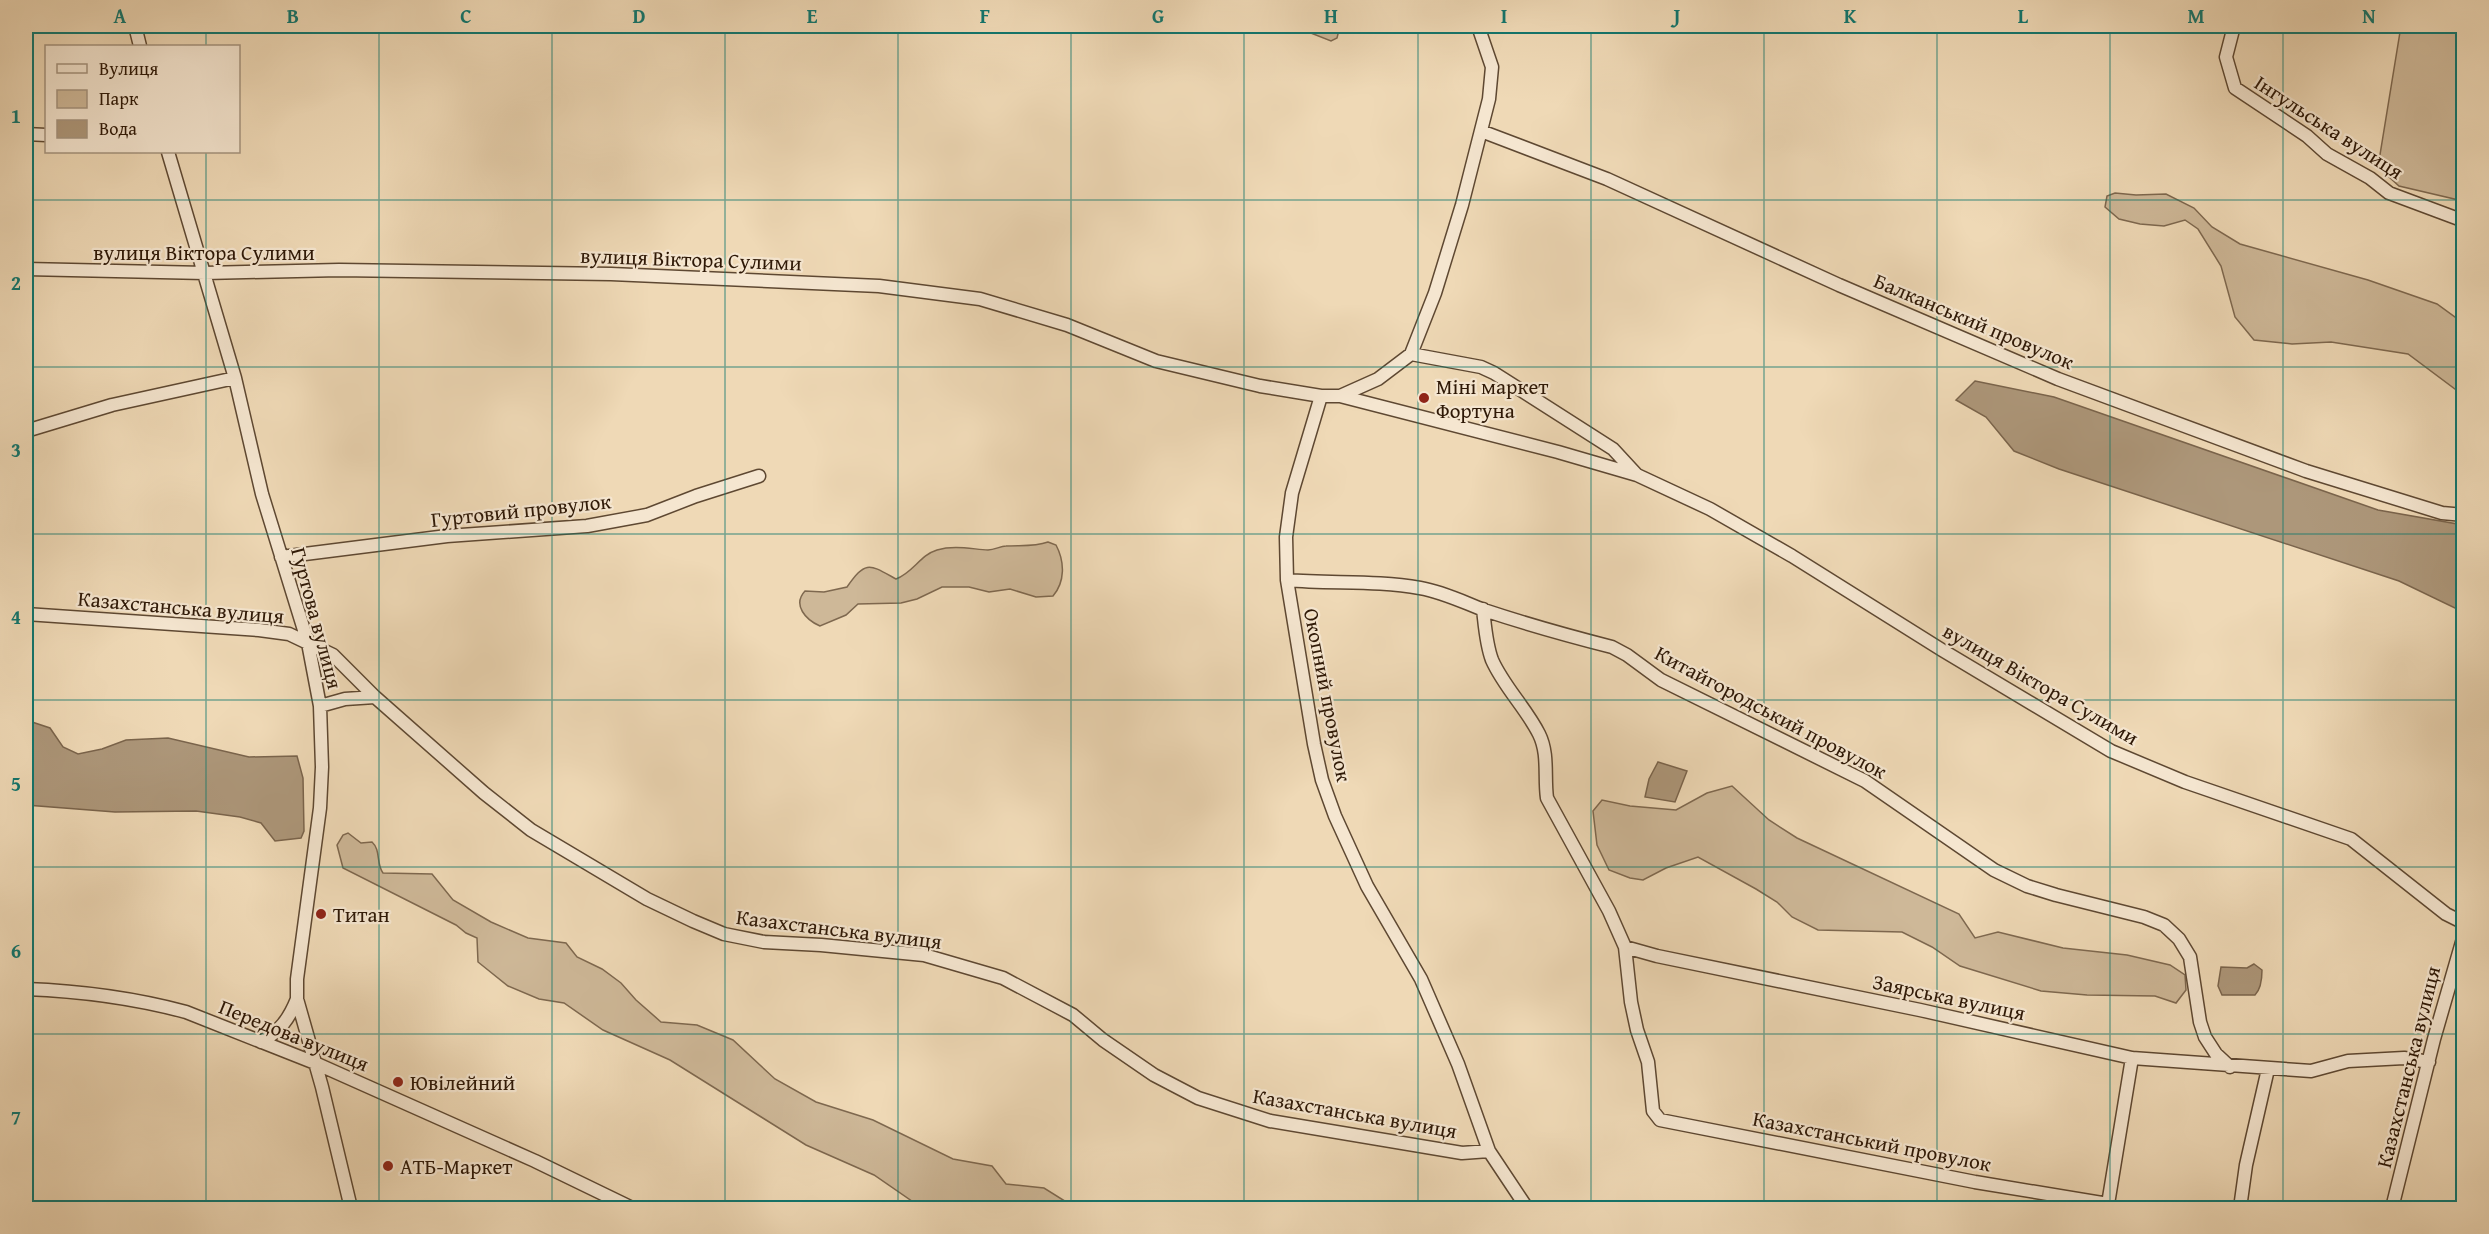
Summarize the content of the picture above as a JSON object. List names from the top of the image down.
{
  "streets": {
    "street": [
      "Інгульська вулиця",
      "вулиця Віктора Сулими",
      "Балканський провулок",
      "Гуртовий провулок",
      "Казахстанська вулиця",
      "Гуртова вулиця",
      "Окопний провулок",
      "Китайгородський провулок",
      "Заярська вулиця",
      "Передова вулиця",
      "Казахстанський провулок"
    ]
  },
  "crossings": [
    ["вулиця Віктора Сулими", "Гуртова вулиця"],
    ["вулиця Віктора Сулими", "Окопний провулок"],
    ["Гуртовий провулок", "Гуртова вулиця"],
    ["Казахстанська вулиця", "Гуртова вулиця"],
    ["Казахстанська вулиця", "Окопний провулок"],
    ["Казахстанська вулиця", "Заярська вулиця"],
    ["Гуртова вулиця", "Передова вулиця"],
    ["Окопний провулок", "Китайгородський провулок"],
    ["Китайгородський провулок", "Заярська вулиця"],
    ["Заярська вулиця", "Казахстанський провулок"]
  ],
  "places": [
    "Міні маркет Фортуна",
    "Титан",
    "Ювілейний",
    "АТБ-Маркет"
  ],
  "legend": ["Вулиця", "Парк", "Вода"],
  "grid": {
    "columns": [
      "A",
      "B",
      "C",
      "D",
      "E",
      "F",
      "G",
      "H",
      "I",
      "J",
      "K",
      "L",
      "M",
      "N"
    ],
    "rows": [
      "1",
      "2",
      "3",
      "4",
      "5",
      "6",
      "7"
    ]
  }
}
